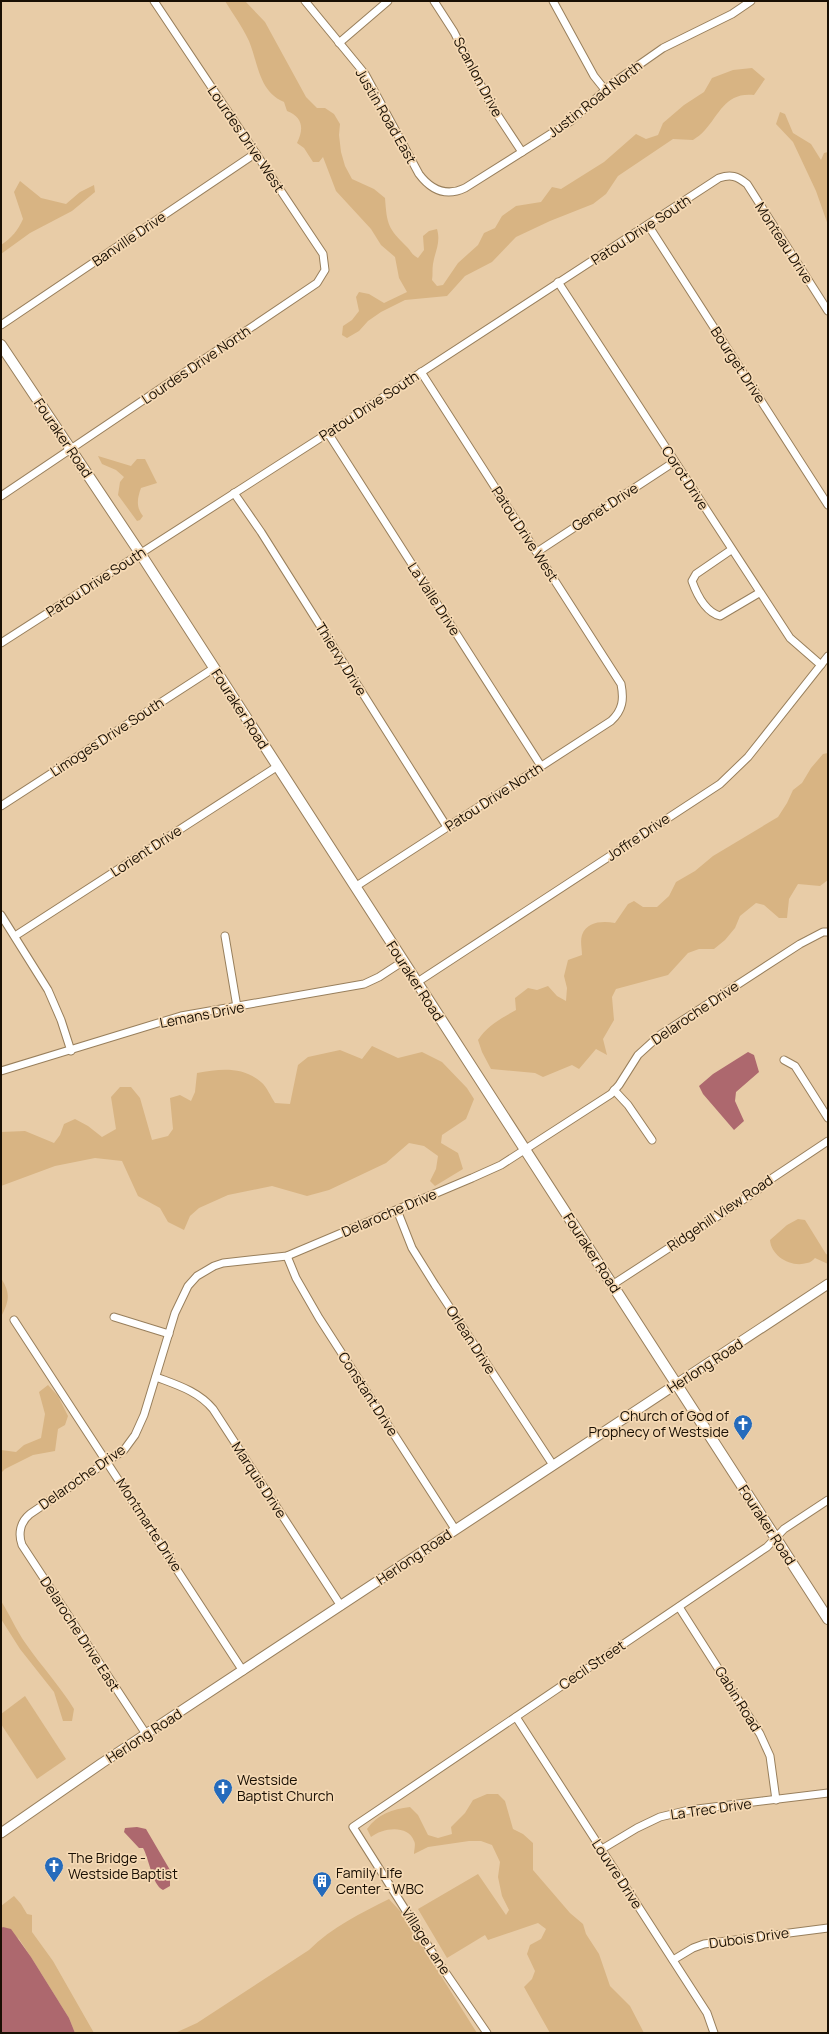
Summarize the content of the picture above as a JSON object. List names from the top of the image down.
{
  "streets": {
    "main road": ["Fouraker Road"],
    "street": [
      "Scanlon Drive",
      "Justin Road North",
      "Justin Road East",
      "Lourdes Drive West",
      "Patou Drive South",
      "Banville Drive",
      "Monteau Drive",
      "Lourdes Drive North",
      "Bourget Drive",
      "Corot Drive",
      "Genet Drive",
      "Patou Drive West",
      "La Valle Drive",
      "Thiervy Drive",
      "Limoges Drive South",
      "Patou Drive North",
      "Joffre Drive",
      "Lorient Drive",
      "Delaroche Drive",
      "Lemans Drive",
      "Ridgehill View Road",
      "Orlean Drive",
      "Herlong Road",
      "Constant Drive",
      "Marquis Drive",
      "Montmarte Drive",
      "Delaroche Drive East",
      "Cecil Street",
      "Gabin Road",
      "La Trec Drive",
      "Louvre Drive",
      "Dubois Drive",
      "Village Lane"
    ]
  },
  "crossings": [
    ["Scanlon Drive", "Justin Road North"],
    ["Justin Road North", "Justin Road East"],
    ["Lourdes Drive West", "Banville Drive"],
    ["Lourdes Drive West", "Lourdes Drive North"],
    ["Patou Drive South", "Monteau Drive"],
    ["Patou Drive South", "Bourget Drive"],
    ["Patou Drive South", "Fouraker Road"],
    ["Patou Drive South", "Corot Drive"],
    ["Patou Drive South", "Patou Drive West"],
    ["Patou Drive South", "La Valle Drive"],
    ["Patou Drive South", "Thiervy Drive"],
    ["Lourdes Drive North", "Fouraker Road"],
    ["Fouraker Road", "Limoges Drive South"],
    ["Fouraker Road", "Patou Drive North"],
    ["Fouraker Road", "Joffre Drive"],
    ["Fouraker Road", "Lorient Drive"],
    ["Fouraker Road", "Delaroche Drive"],
    ["Fouraker Road", "Lemans Drive"],
    ["Fouraker Road", "Ridgehill View Road"],
    ["Fouraker Road", "Herlong Road"],
    ["Fouraker Road", "Cecil Street"],
    ["Corot Drive", "Genet Drive"],
    ["Corot Drive", "Joffre Drive"],
    ["Genet Drive", "Patou Drive West"],
    ["Patou Drive West", "Patou Drive North"],
    ["La Valle Drive", "Patou Drive North"],
    ["Thiervy Drive", "Patou Drive North"],
    ["Delaroche Drive", "Orlean Drive"],
    ["Delaroche Drive", "Constant Drive"],
    ["Delaroche Drive", "Marquis Drive"],
    ["Delaroche Drive", "Montmarte Drive"],
    ["Delaroche Drive", "Delaroche Drive East"],
    ["Orlean Drive", "Herlong Road"],
    ["Herlong Road", "Constant Drive"],
    ["Herlong Road", "Marquis Drive"],
    ["Herlong Road", "Montmarte Drive"],
    ["Herlong Road", "Delaroche Drive East"],
    ["Cecil Street", "Gabin Road"],
    ["Cecil Street", "Louvre Drive"],
    ["Cecil Street", "Village Lane"],
    ["Gabin Road", "La Trec Drive"],
    ["La Trec Drive", "Louvre Drive"],
    ["Louvre Drive", "Dubois Drive"]
  ],
  "places": {
    "church": ["Church of God of Prophecy of Westside", "Westside Baptist Church", "The Bridge - Westside Baptist"],
    "building": ["Family Life Center - WBC"]
  }
}
